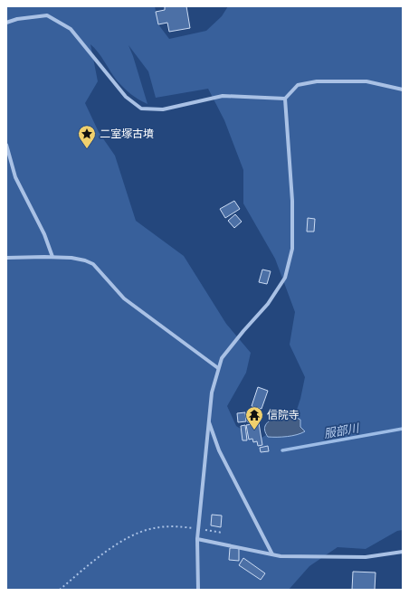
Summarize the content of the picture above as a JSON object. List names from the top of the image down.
{
  "water": ["服部川"],
  "places": {
    "place": ["二室塚古墳"],
    "temple": ["信院寺"]
  }
}
